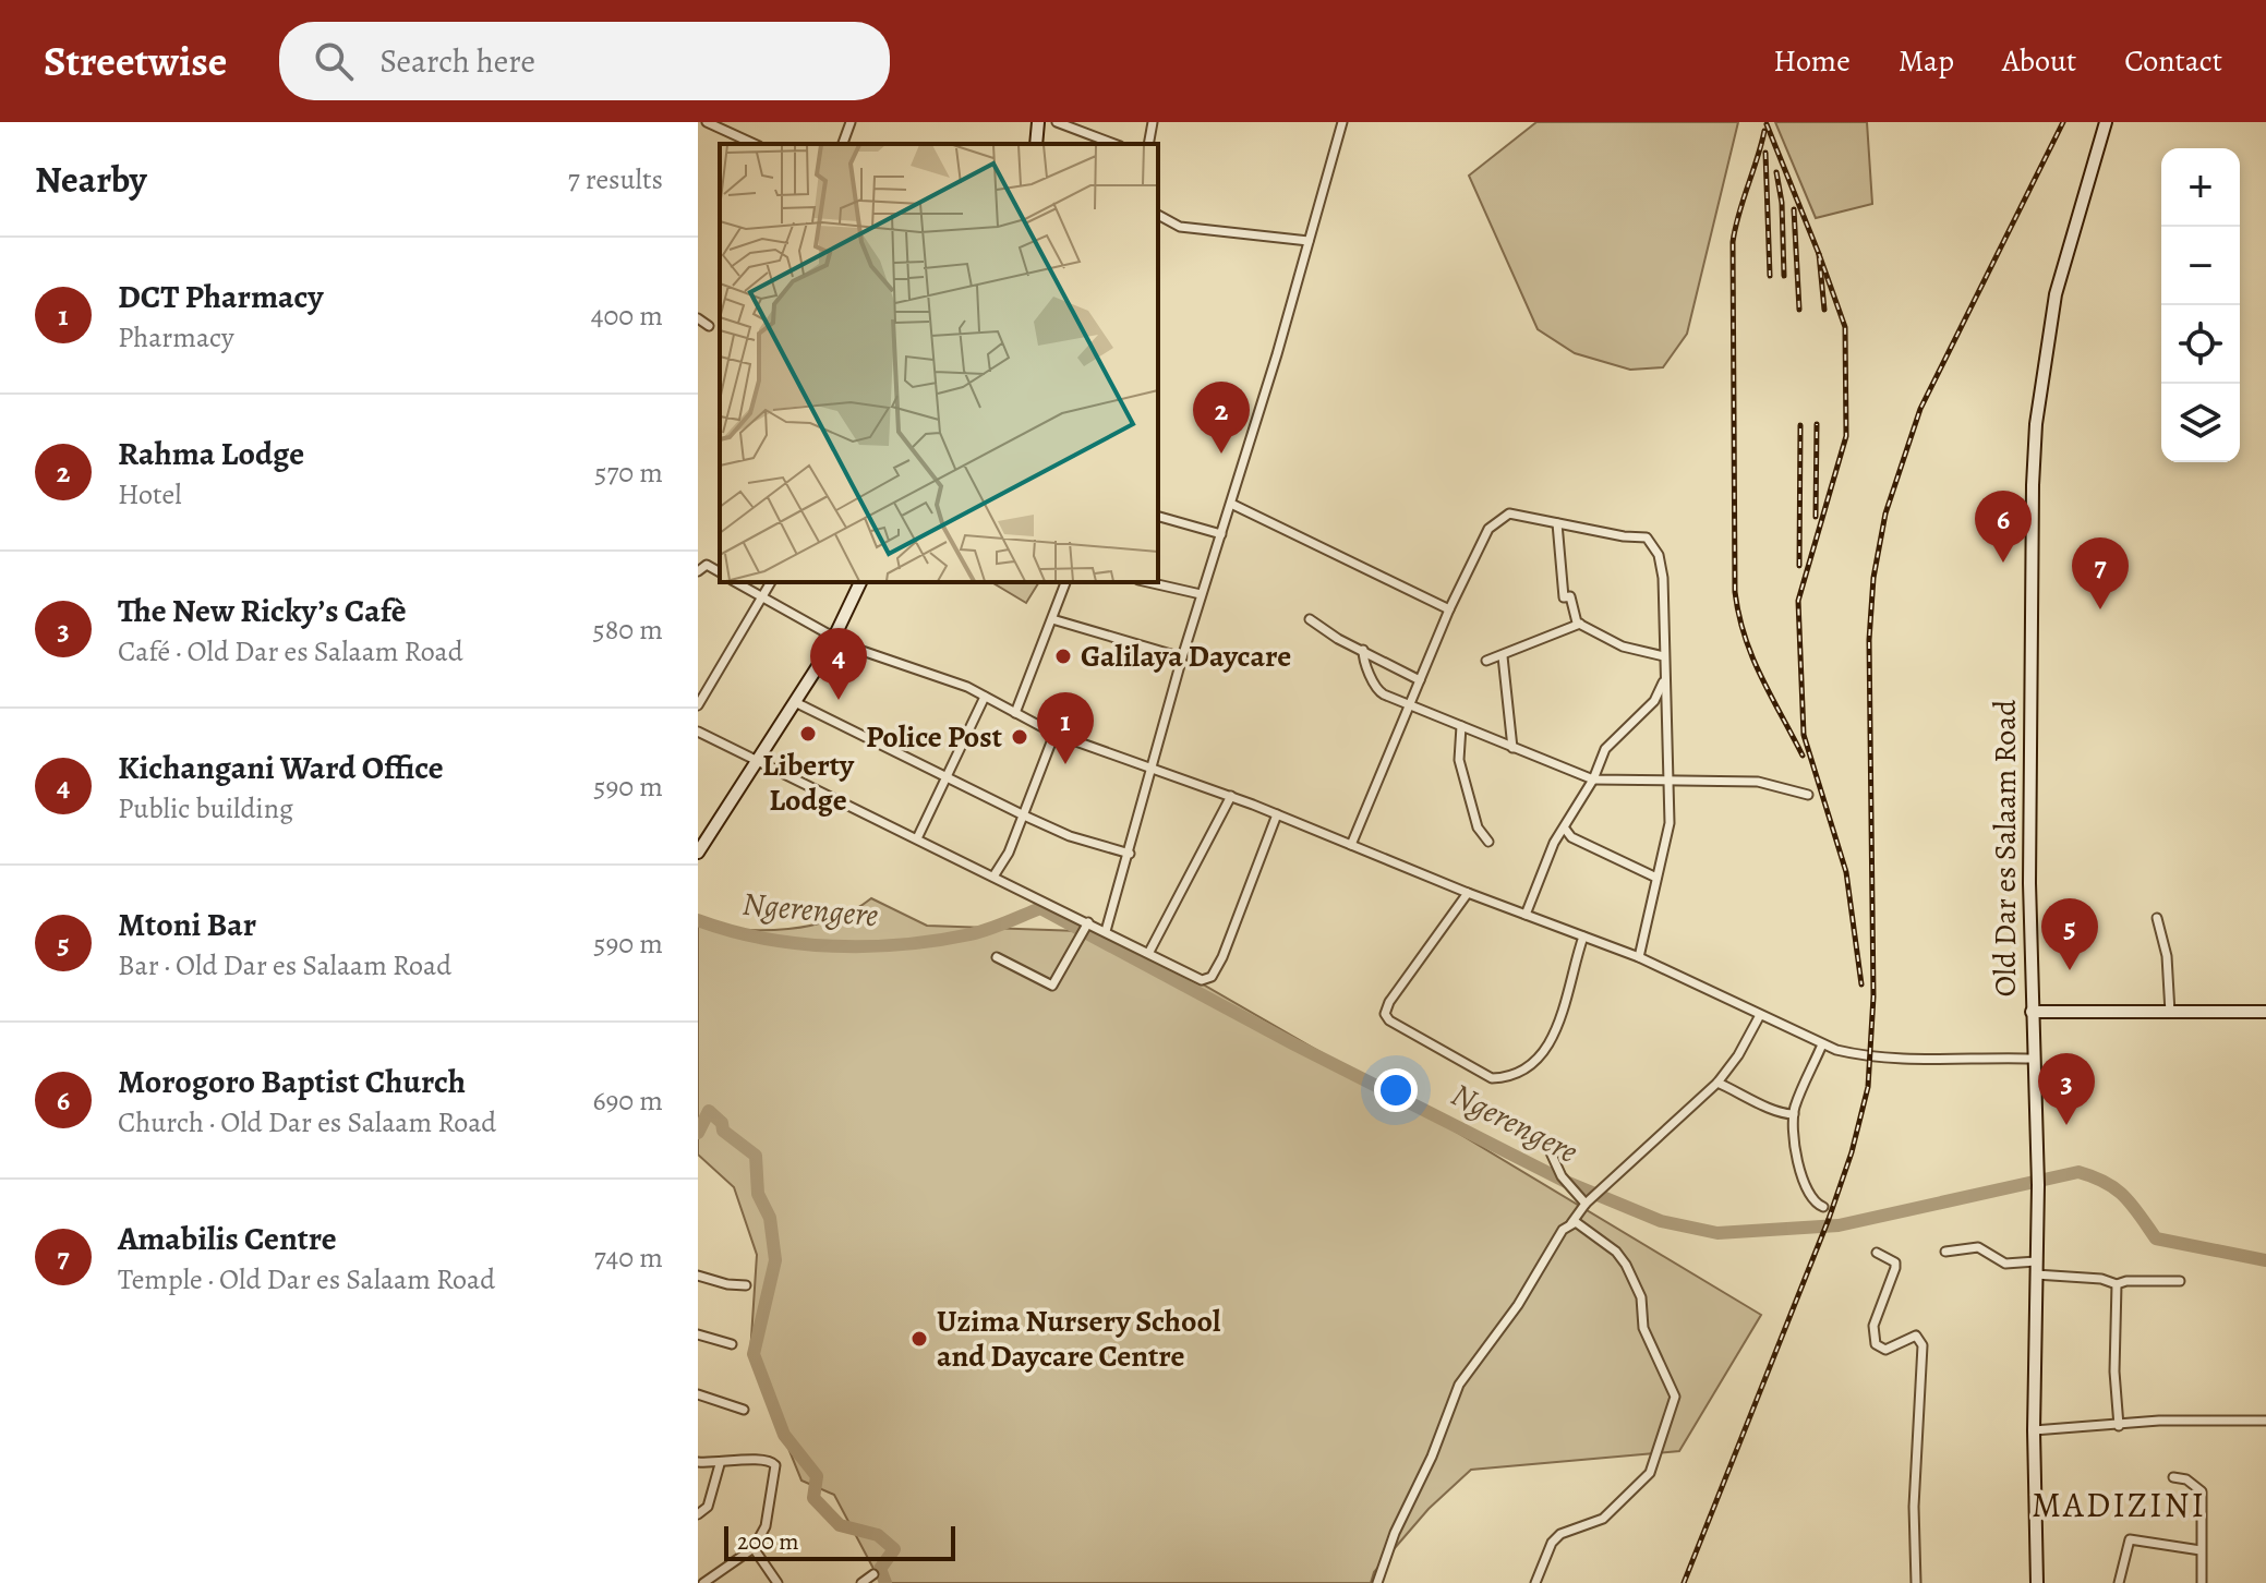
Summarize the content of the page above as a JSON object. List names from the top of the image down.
{
  "streets": {
    "main road": ["Old Dar es Salaam Road"]
  },
  "districts": ["MADIZINI"],
  "water": ["Ngerengere"],
  "places": [
    "Galilaya Daycare",
    "Liberty Lodge",
    "Police Post",
    "Uzima Nursery School and Daycare Centre"
  ],
  "scale_bar": "200 m",
  "page": {
    "header": "Streetwise",
    "search": "Search here",
    "nav": [
      "Home",
      "Map",
      "About",
      "Contact"
    ],
    "heading": ["Nearby", "7 results"],
    "map_buttons": ["+", "−"],
    "list": [
      {
        "mark": "1",
        "name": "DCT Pharmacy",
        "note": "Pharmacy",
        "value": "400 m"
      },
      {
        "mark": "2",
        "name": "Rahma Lodge",
        "note": "Hotel",
        "value": "570 m"
      },
      {
        "mark": "3",
        "name": "The New Ricky’s Cafè",
        "note": "Café · Old Dar es Salaam Road",
        "value": "580 m"
      },
      {
        "mark": "4",
        "name": "Kichangani Ward Office",
        "note": "Public building",
        "value": "590 m"
      },
      {
        "mark": "5",
        "name": "Mtoni Bar",
        "note": "Bar · Old Dar es Salaam Road",
        "value": "590 m"
      },
      {
        "mark": "6",
        "name": "Morogoro Baptist Church",
        "note": "Church · Old Dar es Salaam Road",
        "value": "690 m"
      },
      {
        "mark": "7",
        "name": "Amabilis Centre",
        "note": "Temple · Old Dar es Salaam Road",
        "value": "740 m"
      }
    ],
    "pins": [
      "2",
      "6",
      "7",
      "4",
      "1",
      "5",
      "3"
    ],
    "scale": "200 m"
  }
}
